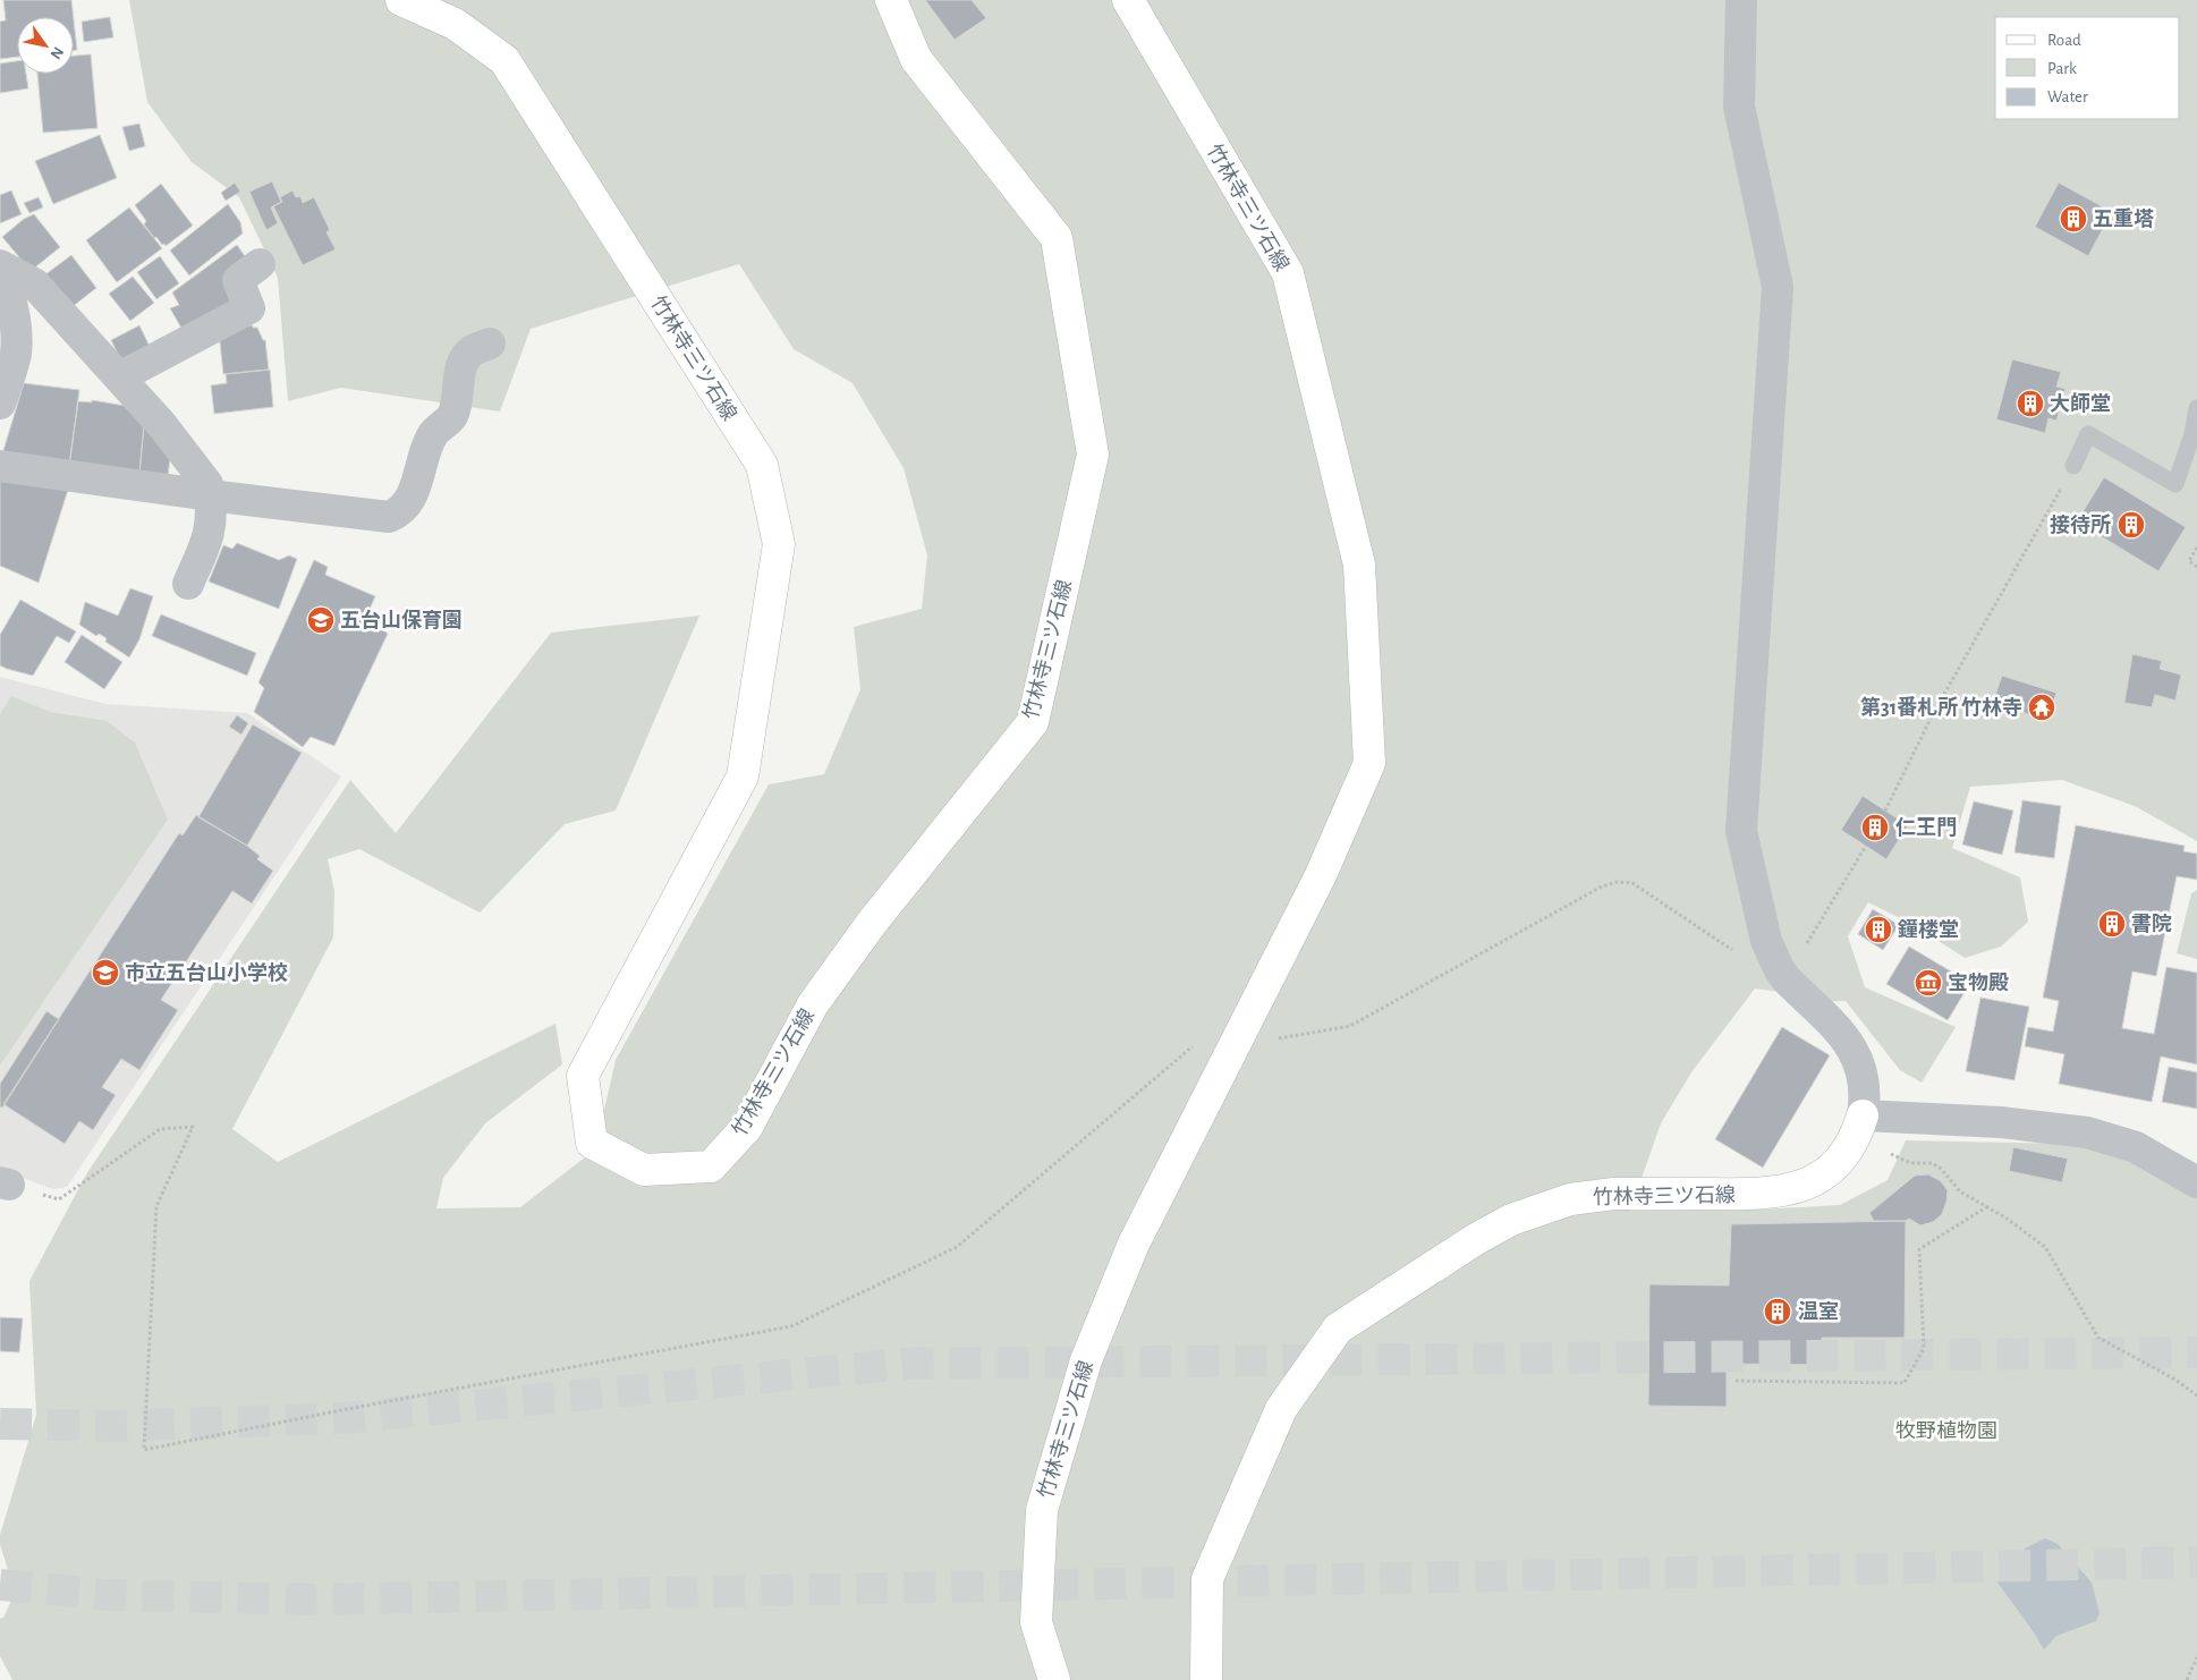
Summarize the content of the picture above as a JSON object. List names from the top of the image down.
{
  "streets": {
    "main road": ["竹林寺三ツ石線"]
  },
  "parks": ["牧野植物園"],
  "places": {
    "building": [
      "五重塔",
      "大師堂",
      "接待所",
      "仁王門",
      "書院",
      "鐘楼堂",
      "温室"
    ],
    "school or university": ["五台山保育園", "市立五台山小学校"],
    "temple": ["第31番札所 竹林寺"],
    "museum": ["宝物殿"]
  },
  "legend": ["Road", "Park", "Water"],
  "north": "bottom right"
}
